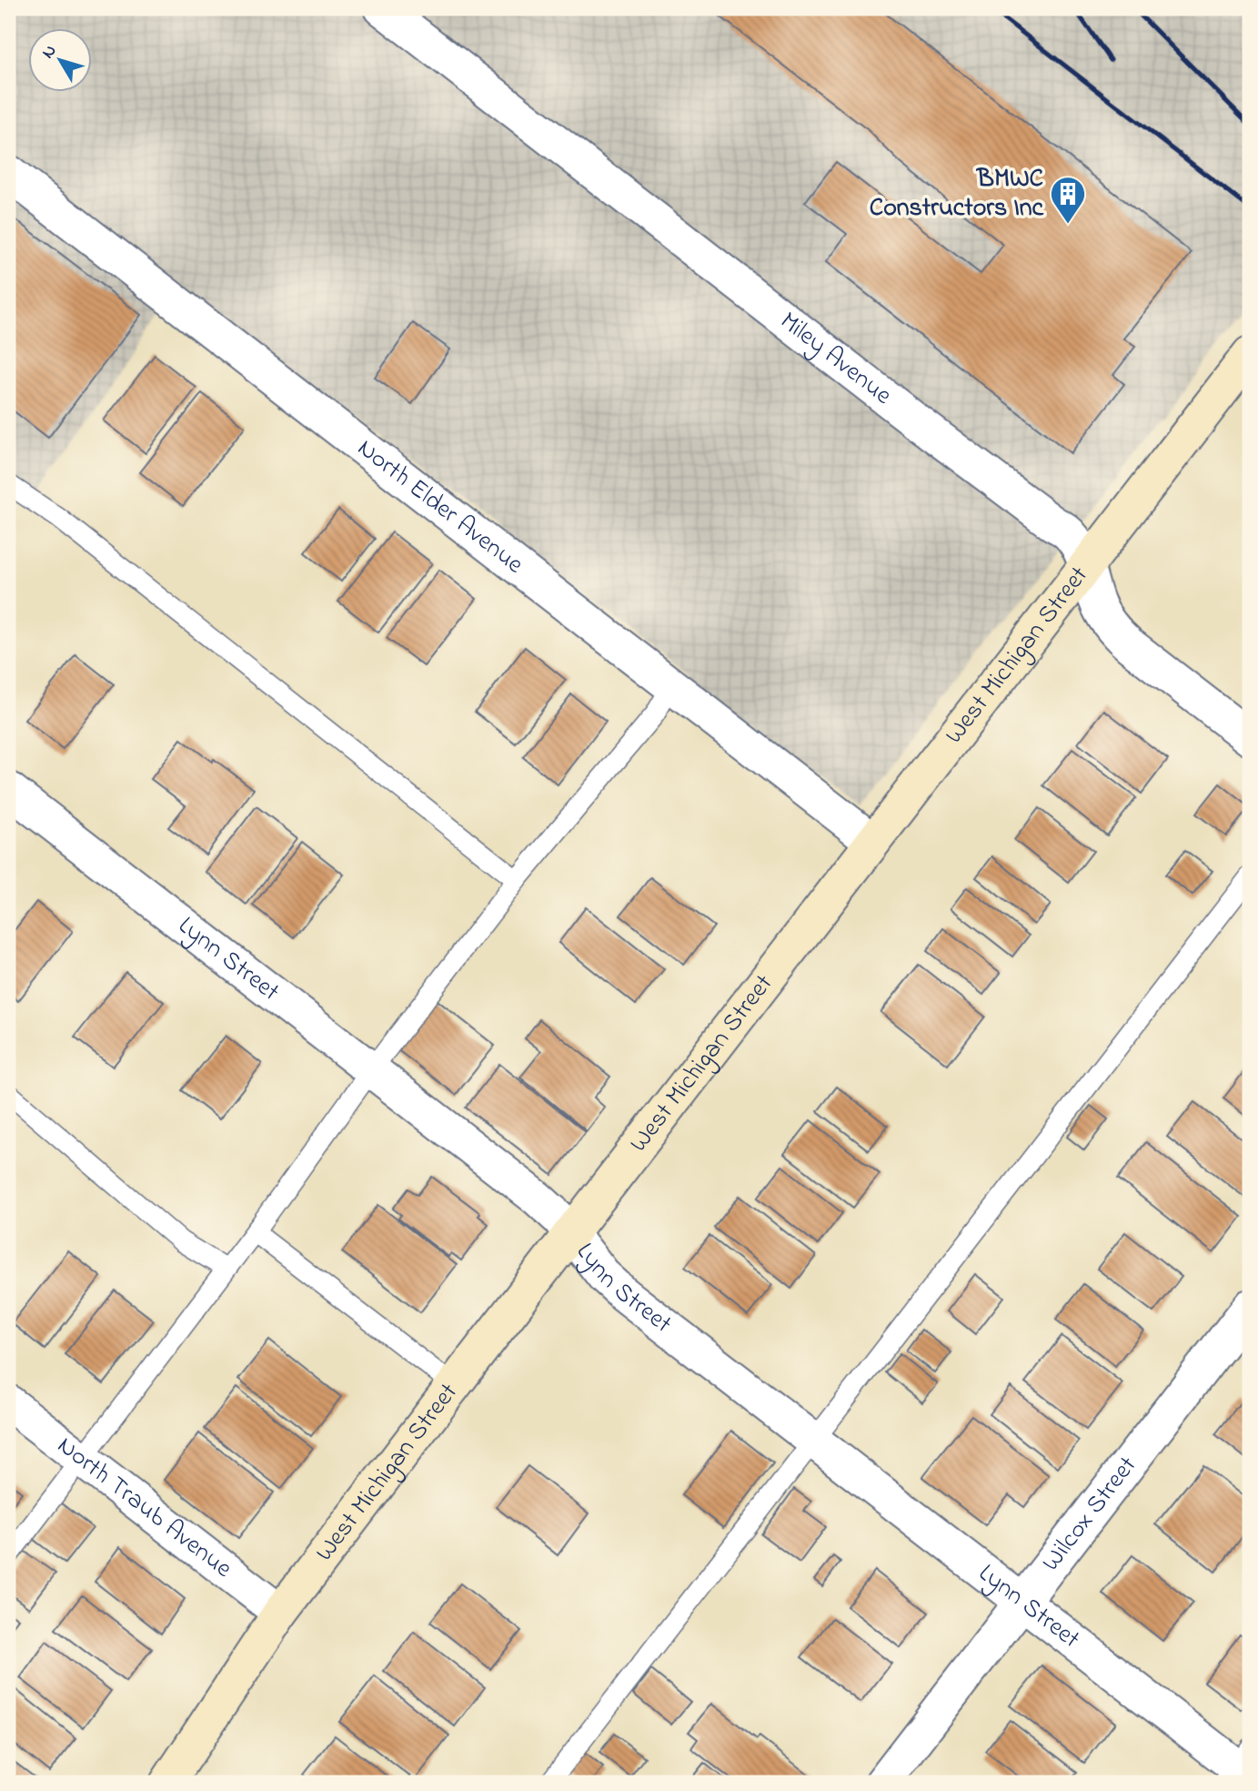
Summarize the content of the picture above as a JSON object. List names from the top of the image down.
{
  "streets": {
    "main road": ["West Michigan Street"],
    "street": [
      "Miley Avenue",
      "North Elder Avenue",
      "Lynn Street",
      "North Traub Avenue",
      "Wilcox Street"
    ]
  },
  "crossings": [
    ["Miley Avenue", "West Michigan Street"],
    ["North Elder Avenue", "West Michigan Street"],
    ["West Michigan Street", "Lynn Street"],
    ["West Michigan Street", "North Traub Avenue"],
    ["Lynn Street", "Wilcox Street"]
  ],
  "places": {
    "building": ["BMWC Constructors Inc"]
  },
  "north": "top left"
}
